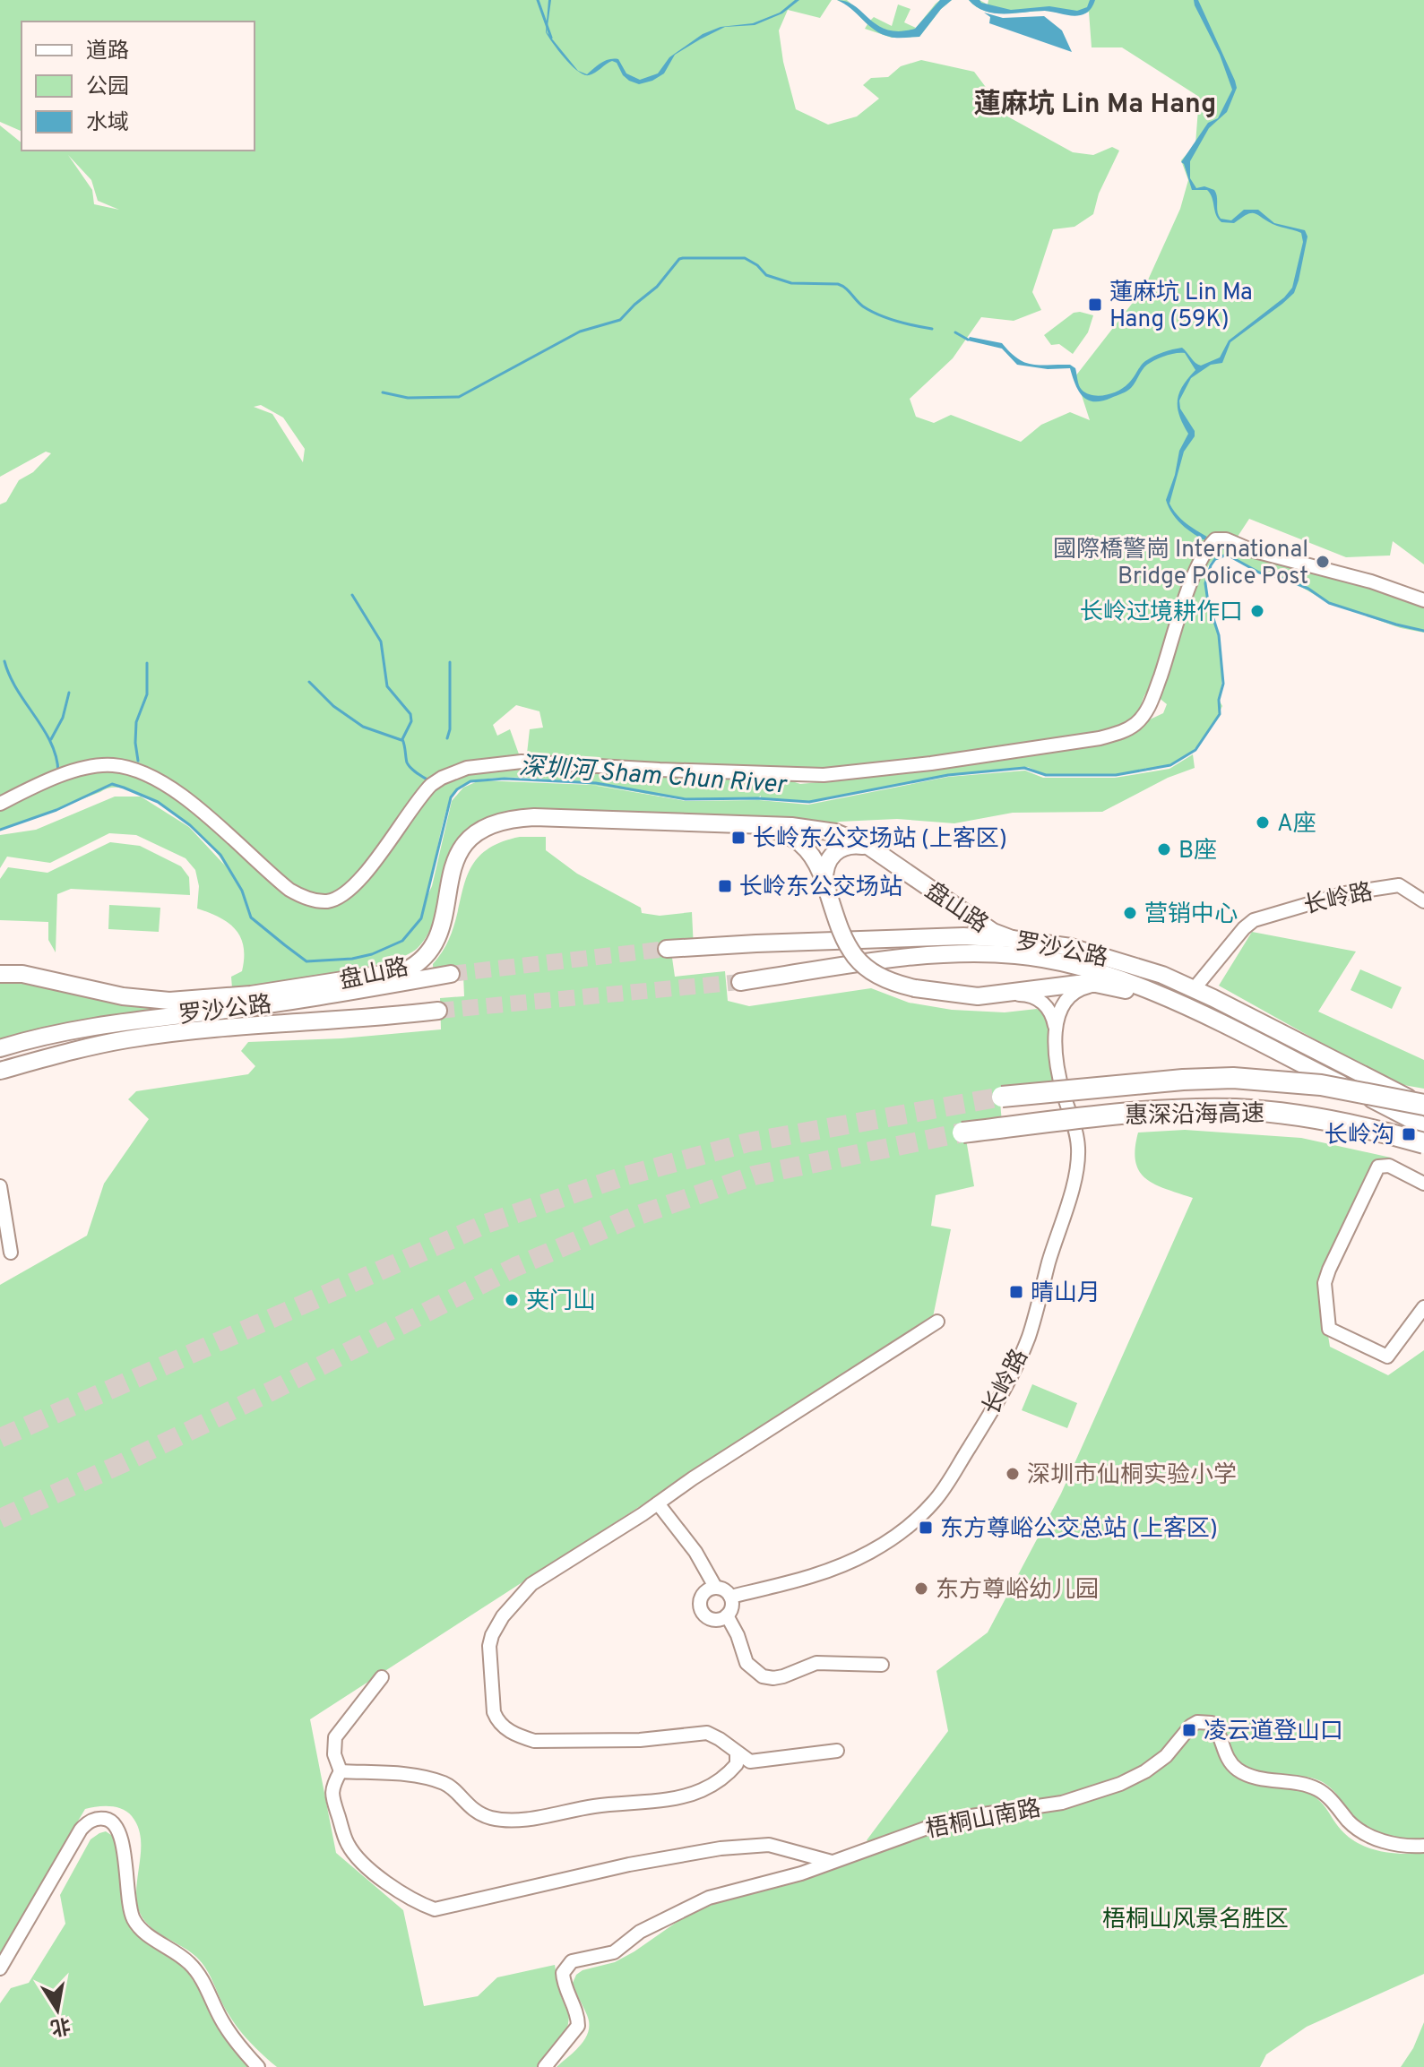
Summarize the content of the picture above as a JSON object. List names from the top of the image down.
{
  "streets": {
    "highway": ["惠深沿海高速"],
    "main road": ["盘山路", "罗沙公路"],
    "street": ["长岭路", "梧桐山南路"]
  },
  "crossings": [
    ["长岭路", "盘山路"],
    ["长岭路", "罗沙公路"],
    ["盘山路", "罗沙公路"],
    ["罗沙公路", "惠深沿海高速"]
  ],
  "districts": ["蓮麻坑 Lin Ma Hang"],
  "water": ["深圳河 Sham Chun River"],
  "parks": ["梧桐山风景名胜区"],
  "places": {
    "transit": [
      "蓮麻坑 Lin Ma Hang (59K)",
      "长岭东公交场站 (上客区)",
      "长岭东公交场站",
      "长岭沟",
      "晴山月",
      "东方尊峪公交总站 (上客区)",
      "凌云道登山口"
    ],
    "other": [
      "國際橋警崗 International Bridge Police Post",
      "长岭过境耕作口",
      "A座",
      "B座",
      "营销中心",
      "夹门山",
      "深圳市仙桐实验小学",
      "东方尊峪幼儿园"
    ]
  },
  "legend": ["道路", "公园", "水域"],
  "north": "bottom"
}
